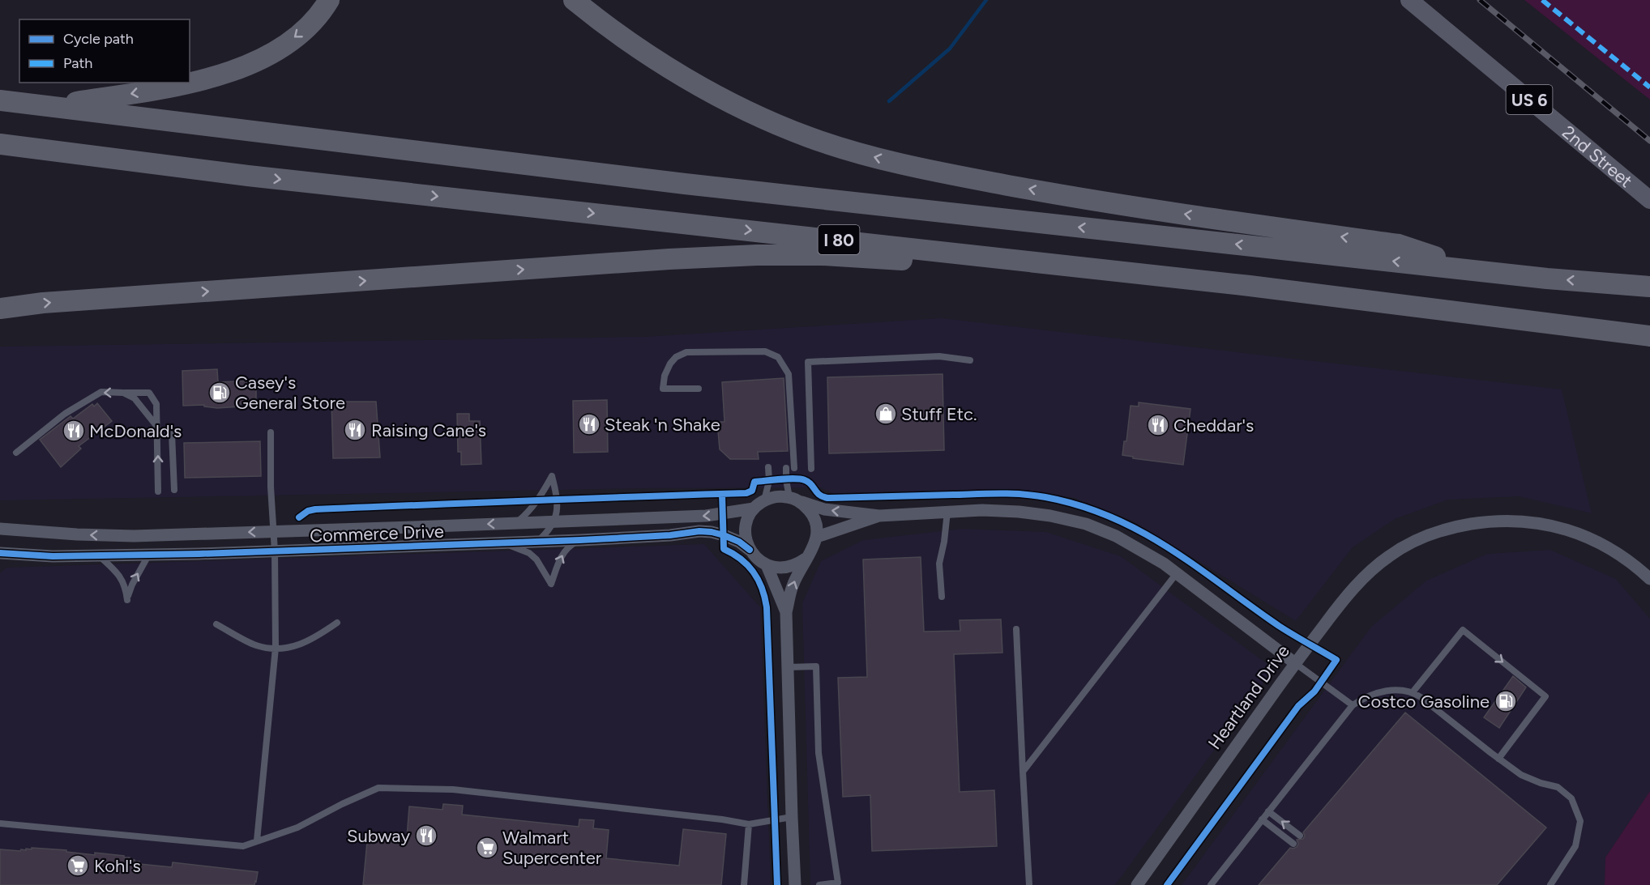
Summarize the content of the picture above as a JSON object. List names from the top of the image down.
{
  "streets": {
    "highway": ["I 80"],
    "main road": ["US 6", "2nd Street"],
    "street": ["Commerce Drive", "Heartland Drive"]
  },
  "places": {
    "fuel station": ["Casey's General Store", "Costco Gasoline"],
    "shop": ["Stuff Etc."],
    "restaurant": [
      "Steak 'n Shake",
      "Cheddar's",
      "Raising Cane's",
      "McDonald's",
      "Subway"
    ],
    "supermarket": ["Walmart Supercenter", "Kohl's"]
  },
  "legend": ["Cycle path", "Path"]
}
